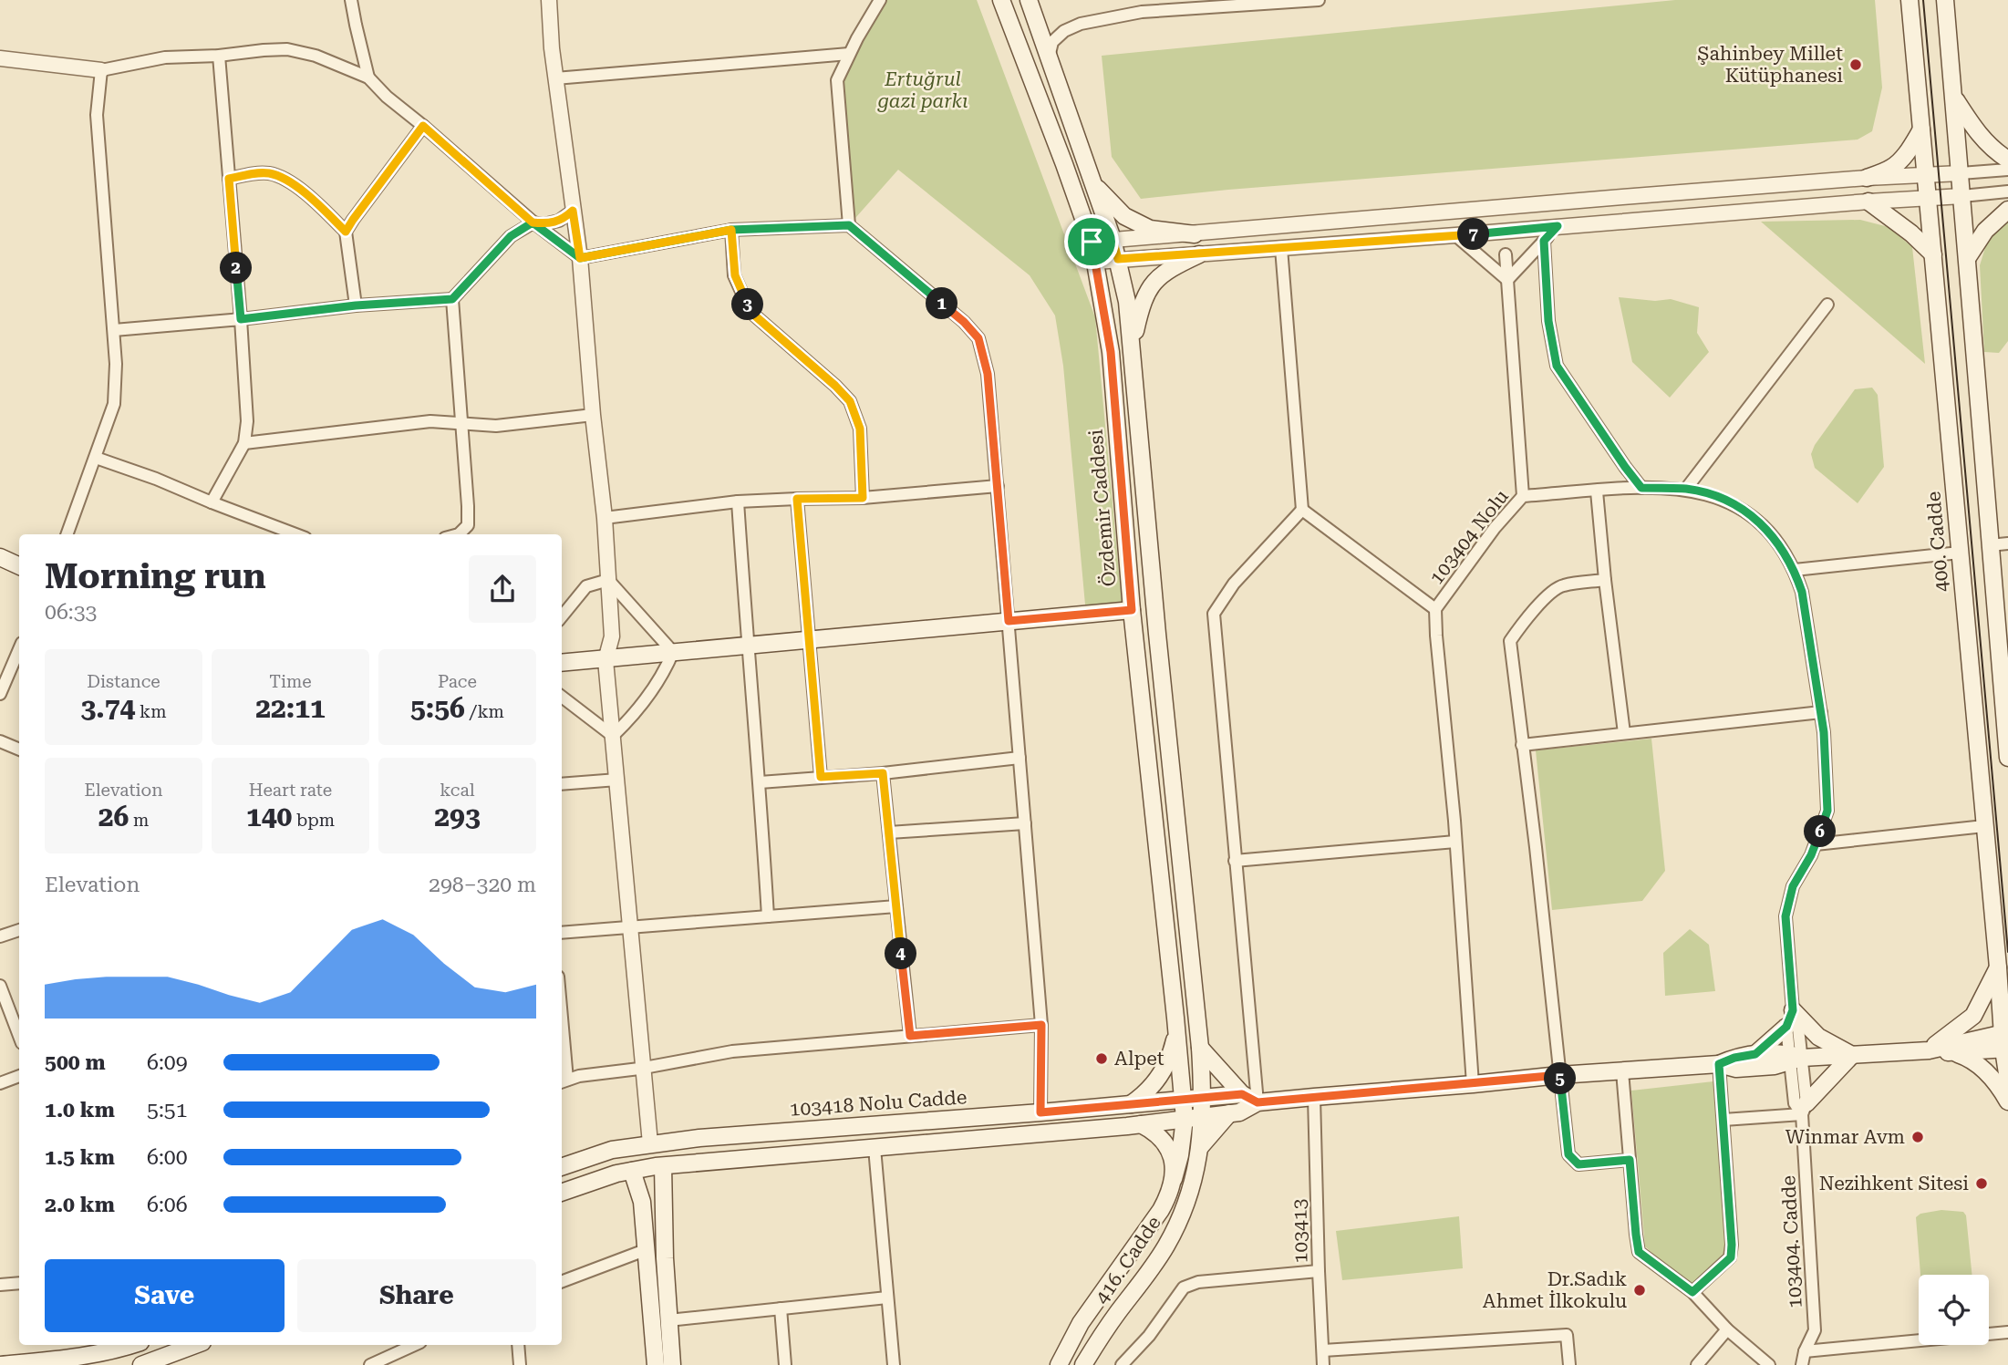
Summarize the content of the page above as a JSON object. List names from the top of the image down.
{
  "streets": {
    "main road": [
      "Özdemir Caddesi",
      "400. Cadde",
      "103418 Nolu Cadde",
      "416. Cadde"
    ],
    "street": ["103404 Nolu", "103413", "103404. Cadde"]
  },
  "crossings": [
    ["Özdemir Caddesi", "103418 Nolu Cadde"],
    ["103404 Nolu", "103404. Cadde"],
    ["103418 Nolu Cadde", "416. Cadde"]
  ],
  "parks": ["Ertuğrul gazi parkı"],
  "places": [
    "Şahinbey Millet Kütüphanesi",
    "Alpet",
    "Winmar Avm",
    "Nezihkent Sitesi",
    "Dr.Sadık Ahmet İlkokulu"
  ],
  "page": {
    "pins": [
      "7",
      "2",
      "1",
      "3",
      "6",
      "4",
      "5"
    ],
    "heading": ["Morning run", "06:33"],
    "stats": [
      ["Distance", "3.74 km"],
      ["Time", "22:11"],
      ["Pace", "5:56 /km"],
      ["Elevation", "26 m"],
      ["Heart rate", "140 bpm"],
      ["kcal", "293"]
    ],
    "chart": ["Elevation", "298–320 m"],
    "list": [
      {
        "name": "500 m",
        "note": "6:09"
      },
      {
        "name": "1.0 km",
        "note": "5:51"
      },
      {
        "name": "1.5 km",
        "note": "6:00"
      },
      {
        "name": "2.0 km",
        "note": "6:06"
      }
    ],
    "buttons": ["Save", "Share"]
  }
}
